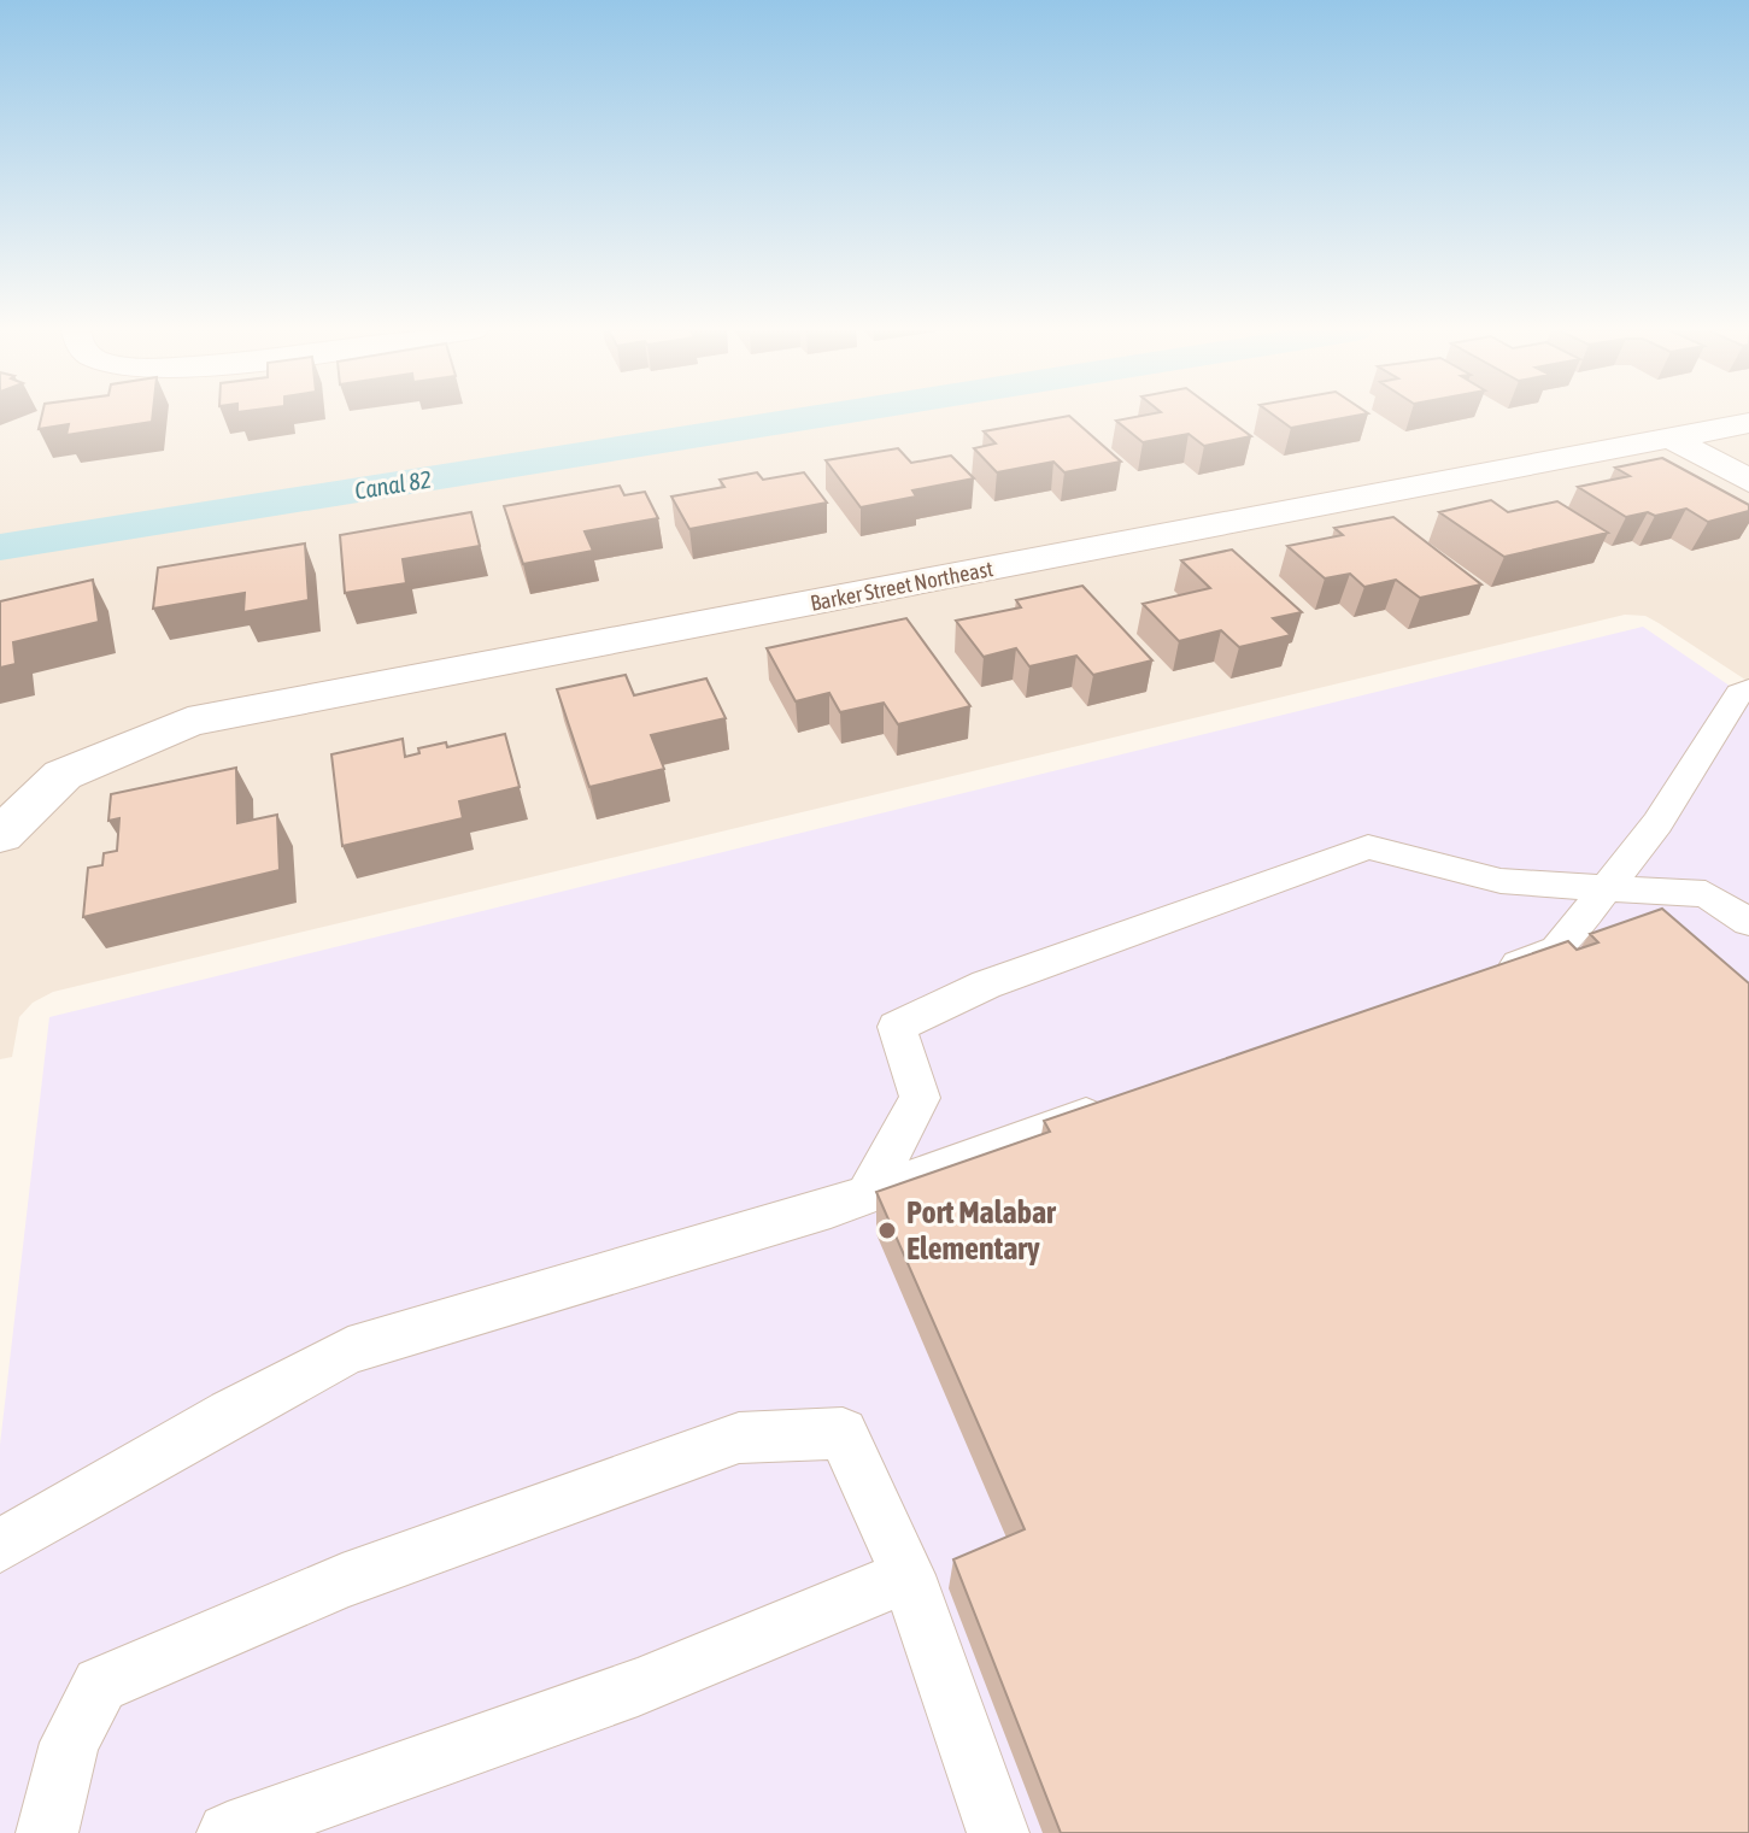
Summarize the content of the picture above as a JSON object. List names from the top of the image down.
{
  "streets": {
    "street": ["Barker Street Northeast"]
  },
  "water": ["Canal 82"],
  "places": ["Port Malabar Elementary"]
}
